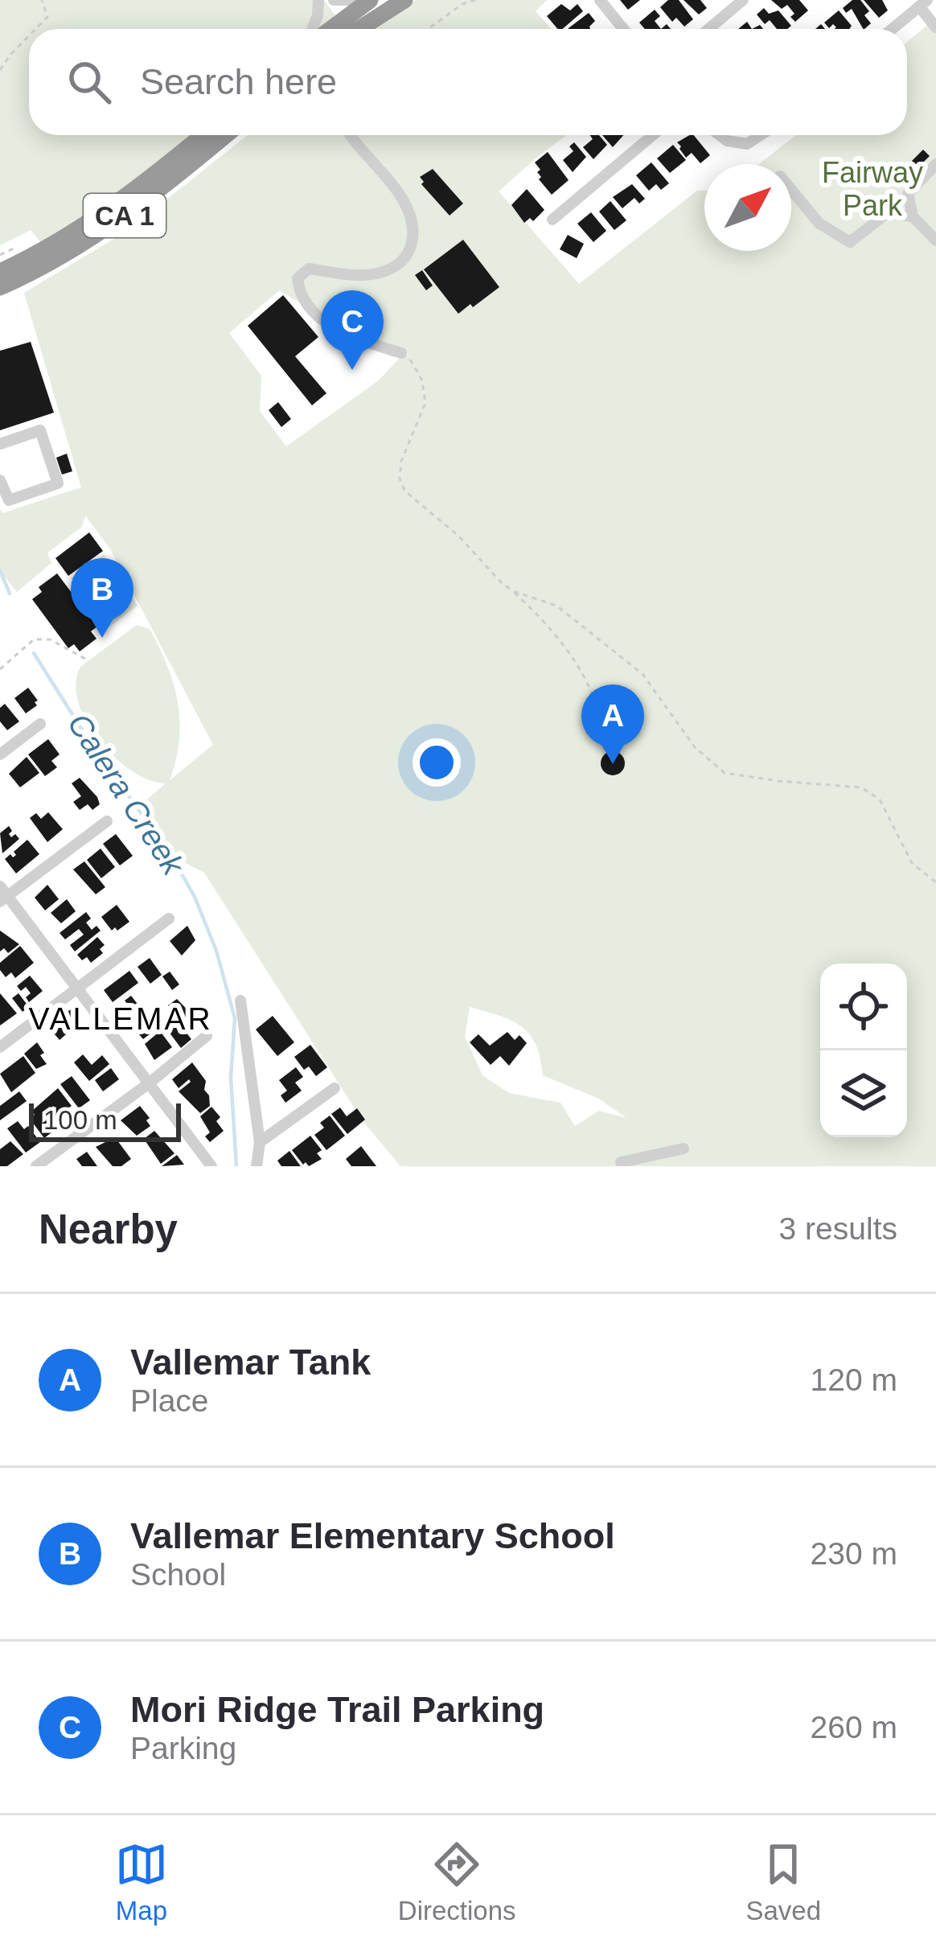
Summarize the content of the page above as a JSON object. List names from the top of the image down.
{
  "streets": {
    "highway": ["CA 1"]
  },
  "districts": ["VALLEMAR"],
  "water": ["Calera Creek"],
  "parks": ["Fairway Park"],
  "scale_bar": "100 m",
  "north": "top right",
  "page": {
    "search": "Search here",
    "pins": ["C", "B", "A"],
    "scale": "100 m",
    "heading": ["Nearby", "3 results"],
    "list": [
      {
        "mark": "A",
        "name": "Vallemar Tank",
        "note": "Place",
        "value": "120 m"
      },
      {
        "mark": "B",
        "name": "Vallemar Elementary School",
        "note": "School",
        "value": "230 m"
      },
      {
        "mark": "C",
        "name": "Mori Ridge Trail Parking",
        "note": "Parking",
        "value": "260 m"
      }
    ],
    "nav": ["Map", "Directions", "Saved"]
  }
}
